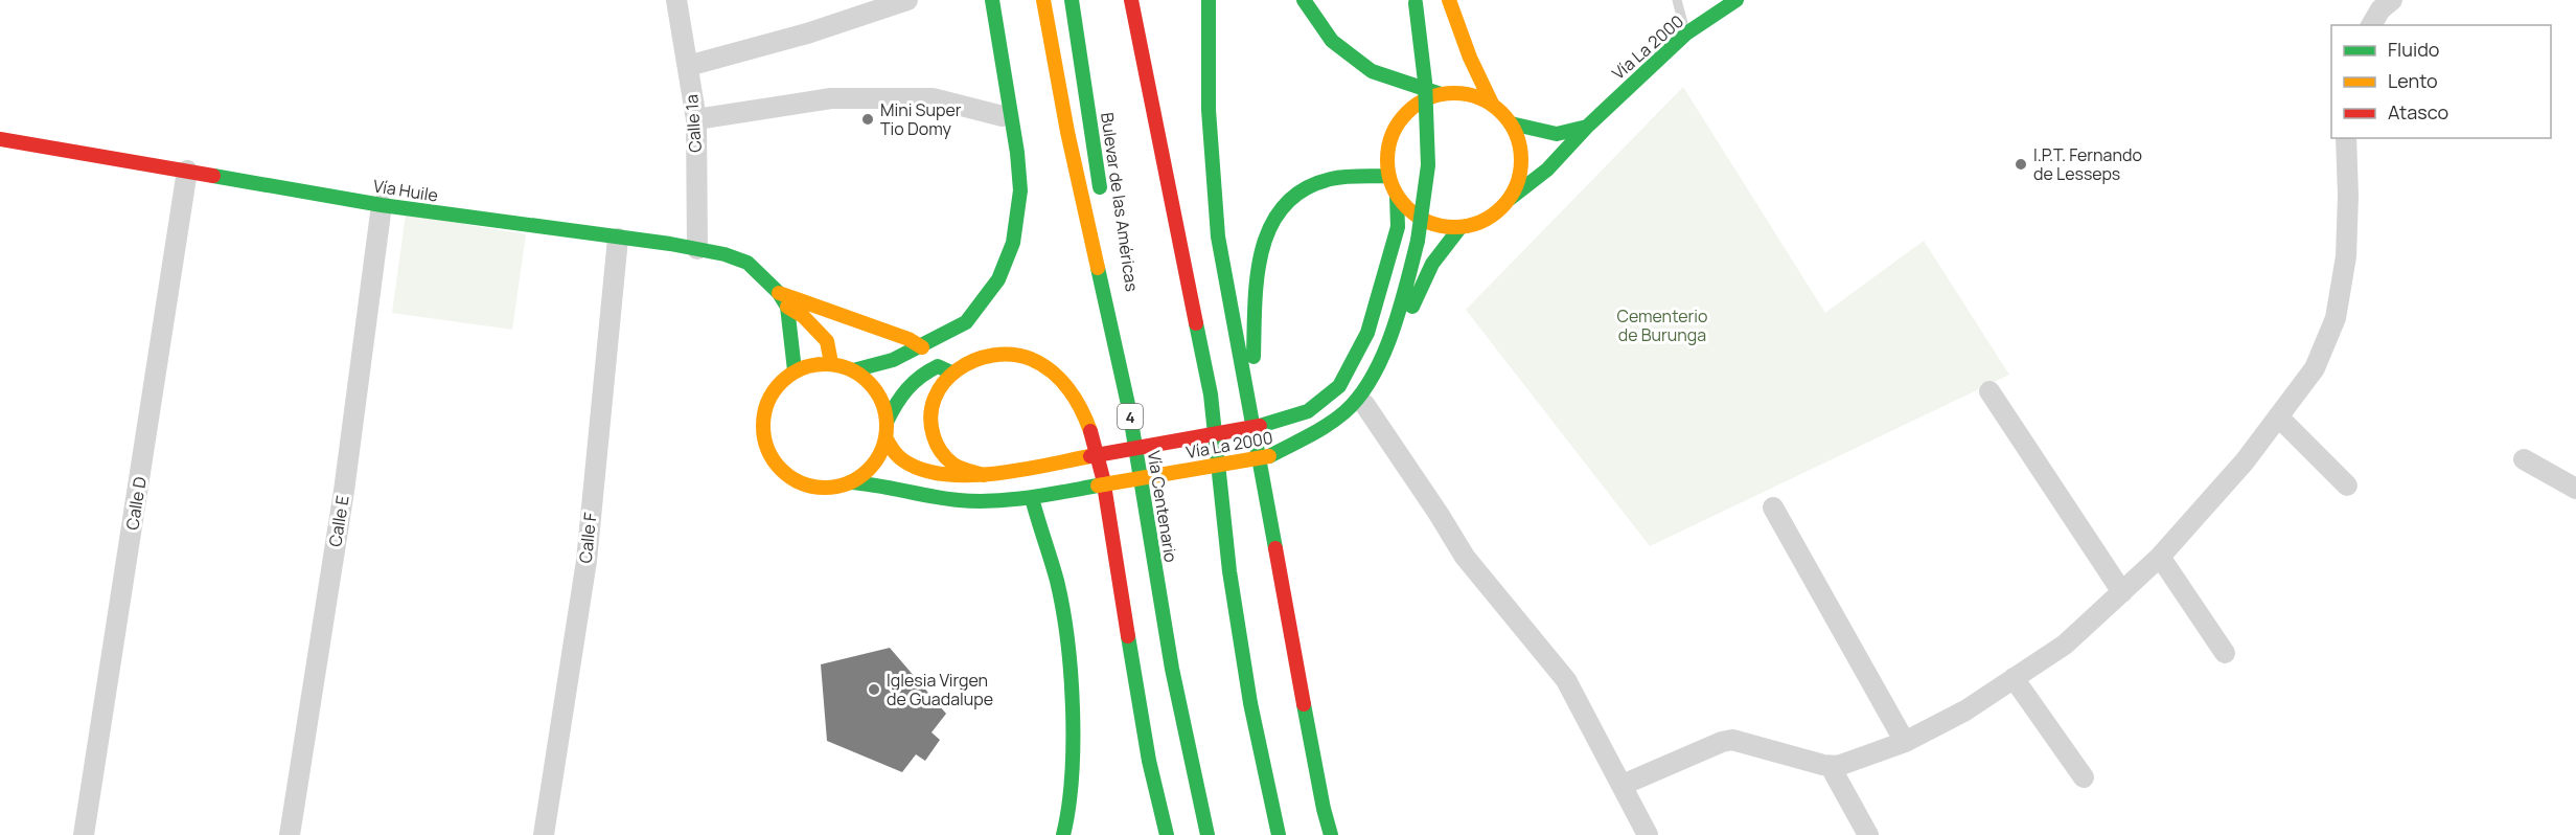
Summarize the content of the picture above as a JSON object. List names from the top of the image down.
{
  "streets": {
    "main road": [
      "Vía La 2000",
      "Vía Huile",
      "Bulevar de las Américas",
      "4",
      "Vía Centenario"
    ],
    "street": [
      "Calle 1a",
      "Calle D",
      "Calle E",
      "Calle F"
    ]
  },
  "crossings": [
    ["Vía La 2000", "Vía Huile"],
    ["Calle 1a", "Vía Huile"],
    ["Vía Huile", "Calle D"],
    ["Vía Huile", "Calle E"],
    ["Vía Huile", "Calle F"],
    ["Bulevar de las Américas", "Vía Centenario"]
  ],
  "parks": ["Cementerio de Burunga"],
  "places": ["Mini Super Tio Domy", "I.P.T. Fernando de Lesseps", "Iglesia Virgen de Guadalupe"],
  "legend": ["Fluido", "Lento", "Atasco"]
}
